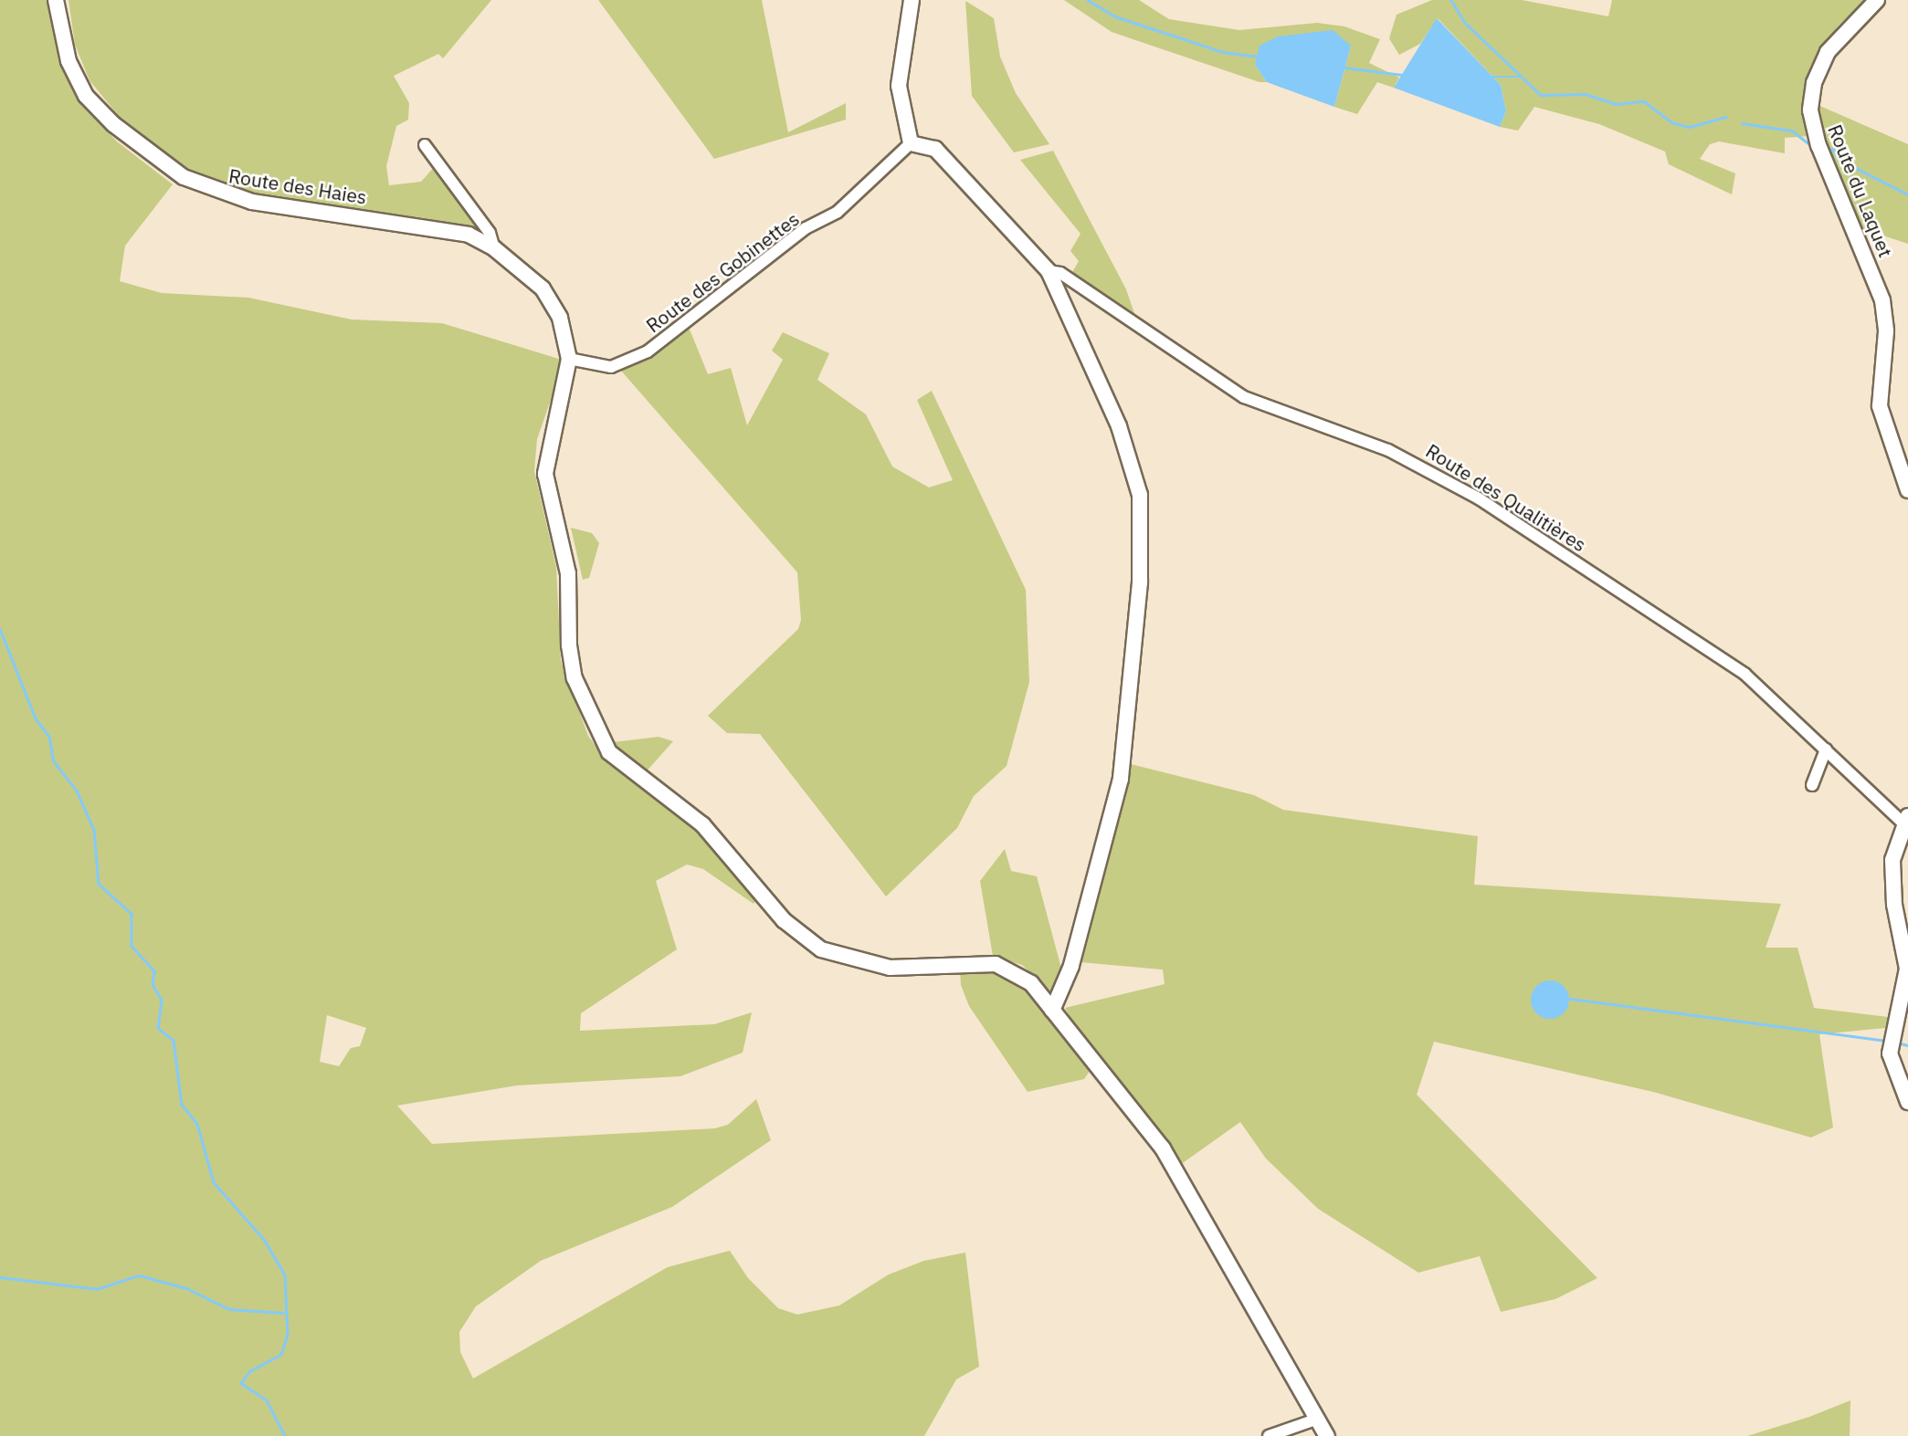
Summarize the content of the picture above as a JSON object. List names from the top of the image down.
{
  "streets": {
    "street": [
      "Route des Haies",
      "Route du Laquet",
      "Route des Gobinettes",
      "Route des Qualitières"
    ]
  },
  "crossings": [
    ["Route des Haies", "Route des Gobinettes"],
    ["Route des Gobinettes", "Route des Qualitières"]
  ]
}
